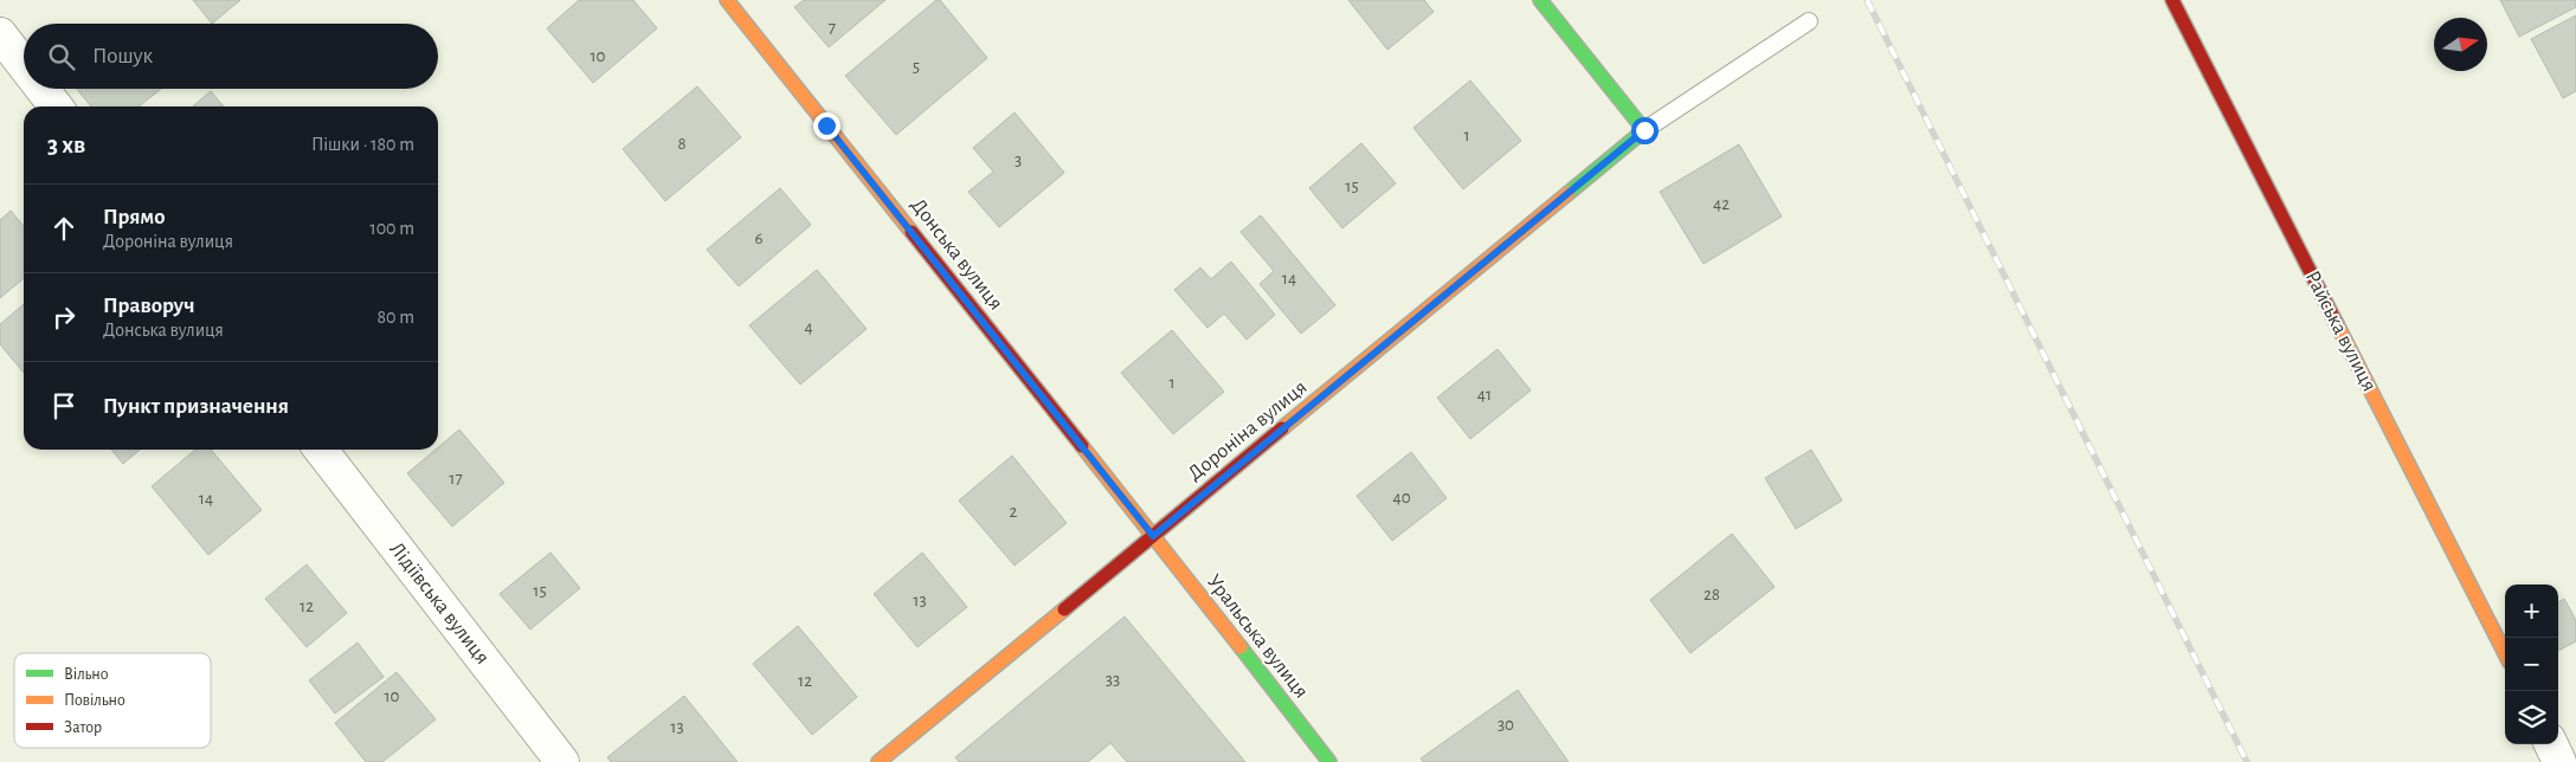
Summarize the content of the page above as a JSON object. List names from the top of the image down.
{
  "streets": {
    "street": [
      "Донська вулиця",
      "Райська вулиця",
      "Дороніна вулиця",
      "Лідіївська вулиця",
      "Уральська вулиця"
    ]
  },
  "crossings": [
    ["Донська вулиця", "Дороніна вулиця"],
    ["Донська вулиця", "Уральська вулиця"],
    ["Дороніна вулиця", "Уральська вулиця"]
  ],
  "house_numbers": [
    "7",
    "10",
    "5",
    "1",
    "8",
    "3",
    "15",
    "42",
    "6",
    "14",
    "4",
    "1",
    "41",
    "17",
    "40",
    "14",
    "2",
    "15",
    "28",
    "13",
    "12",
    "33",
    "12",
    "10",
    "30",
    "13"
  ],
  "legend": ["Вільно", "Повільно", "Затор"],
  "north": "right",
  "page": {
    "search": "Пошук",
    "heading": ["3 хв", "Пішки · 180 m"],
    "list": [
      ["Прямо", "Дороніна вулиця", "100 m"],
      ["Праворуч", "Донська вулиця", "80 m"],
      "Пункт призначення"
    ],
    "map_buttons": ["+", "−"]
  }
}
